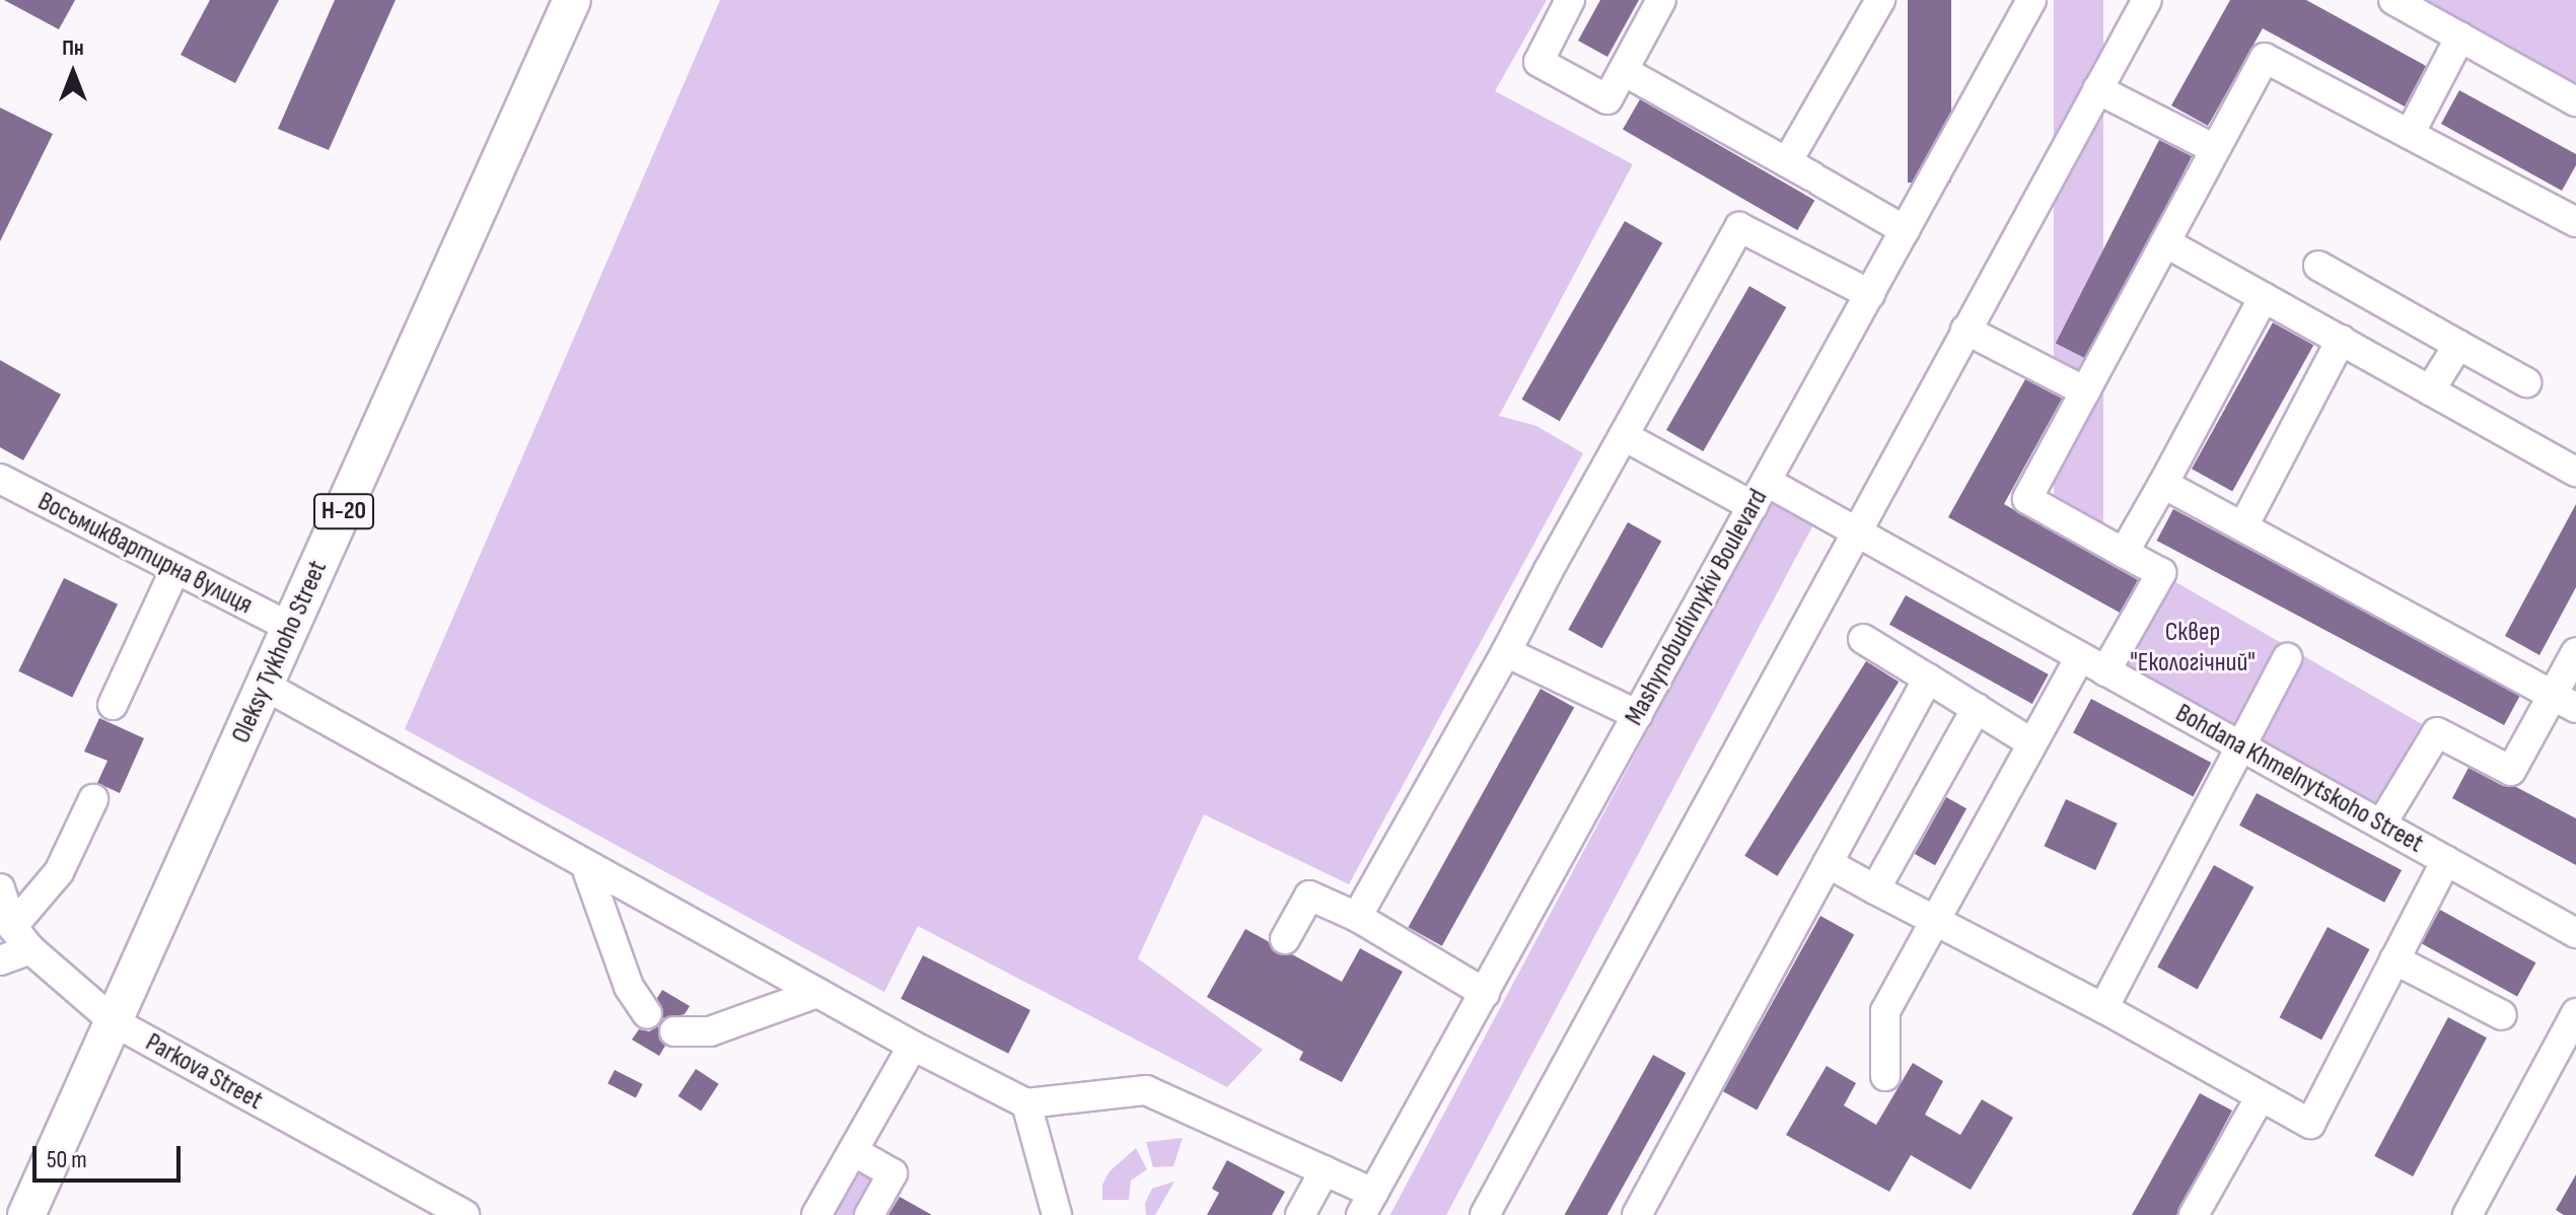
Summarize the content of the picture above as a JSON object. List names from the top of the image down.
{
  "streets": {
    "main road": ["Н-20", "Oleksy Tykhoho Street"],
    "street": [
      "Восьмиквартирна вулиця",
      "Mashynobudivnykiv Boulevard",
      "Bohdana Khmelnytskoho Street",
      "Parkova Street"
    ]
  },
  "crossings": [
    ["Восьмиквартирна вулиця", "Oleksy Tykhoho Street"],
    ["Mashynobudivnykiv Boulevard", "Bohdana Khmelnytskoho Street"],
    ["Oleksy Tykhoho Street", "Parkova Street"]
  ],
  "parks": ["Сквер \"Екологічний\""],
  "scale_bar": "50 m",
  "north": "top"
}
